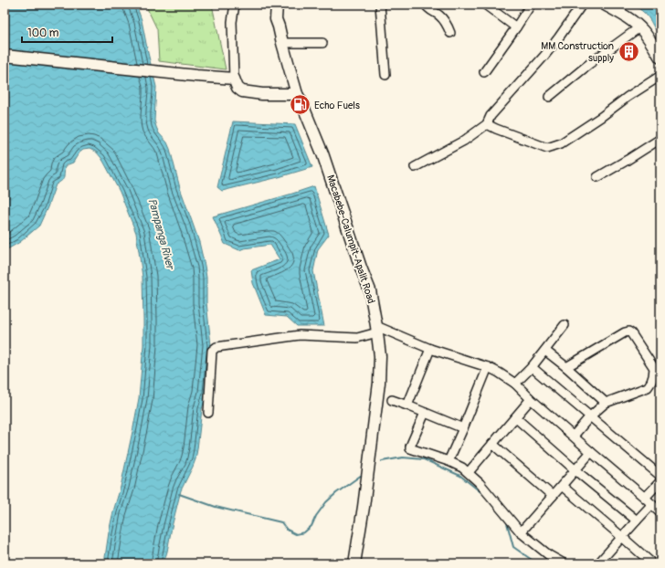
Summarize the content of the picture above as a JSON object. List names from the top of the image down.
{
  "streets": {
    "main road": ["Macabebe-Calumpit-Apalit Road"]
  },
  "water": ["Pampanga River"],
  "places": {
    "building": ["MM Construction supply"],
    "fuel station": ["Echo Fuels"]
  },
  "scale_bar": "100 m"
}
